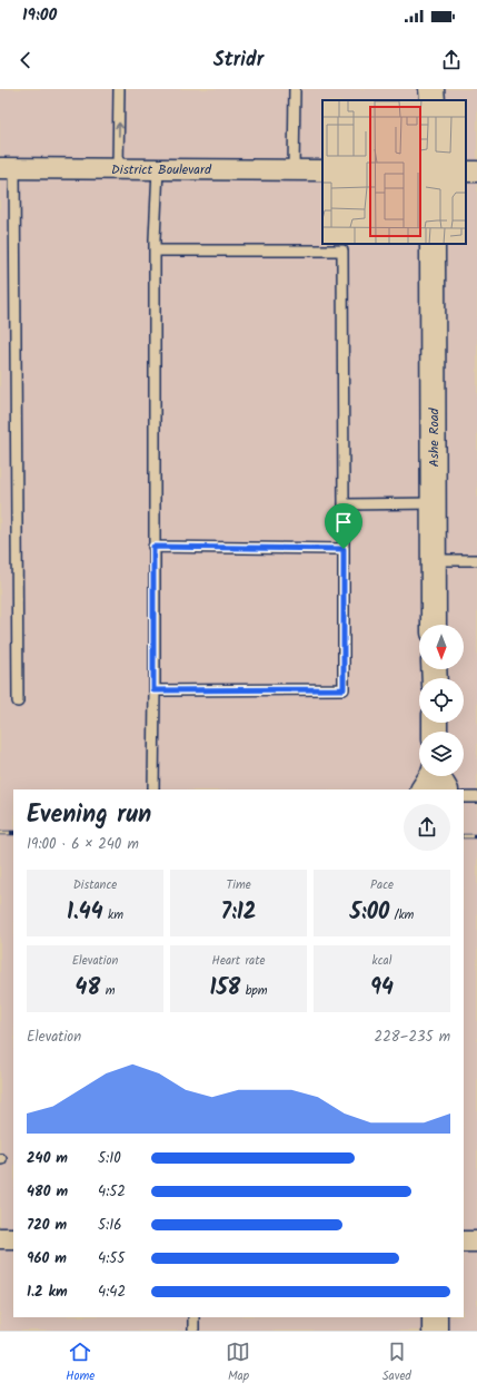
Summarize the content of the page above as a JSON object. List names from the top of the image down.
{
  "streets": {
    "street": ["District Boulevard", "Ashe Road"]
  },
  "north": "bottom",
  "page": {
    "status": "19:00",
    "header": "Stridr",
    "heading": ["Evening run", "19:00 · 6 × 240 m"],
    "stats": [
      ["Distance", "1.44 km"],
      ["Time", "7:12"],
      ["Pace", "5:00 /km"],
      ["Elevation", "48 m"],
      ["Heart rate", "158 bpm"],
      ["kcal", "94"]
    ],
    "chart": ["Elevation", "228–235 m"],
    "list": [
      {
        "name": "240 m",
        "note": "5:10"
      },
      {
        "name": "480 m",
        "note": "4:52"
      },
      {
        "name": "720 m",
        "note": "5:16"
      },
      {
        "name": "960 m",
        "note": "4:55"
      },
      {
        "name": "1.2 km",
        "note": "4:42"
      }
    ],
    "tabs": ["Home", "Map", "Saved"]
  }
}
